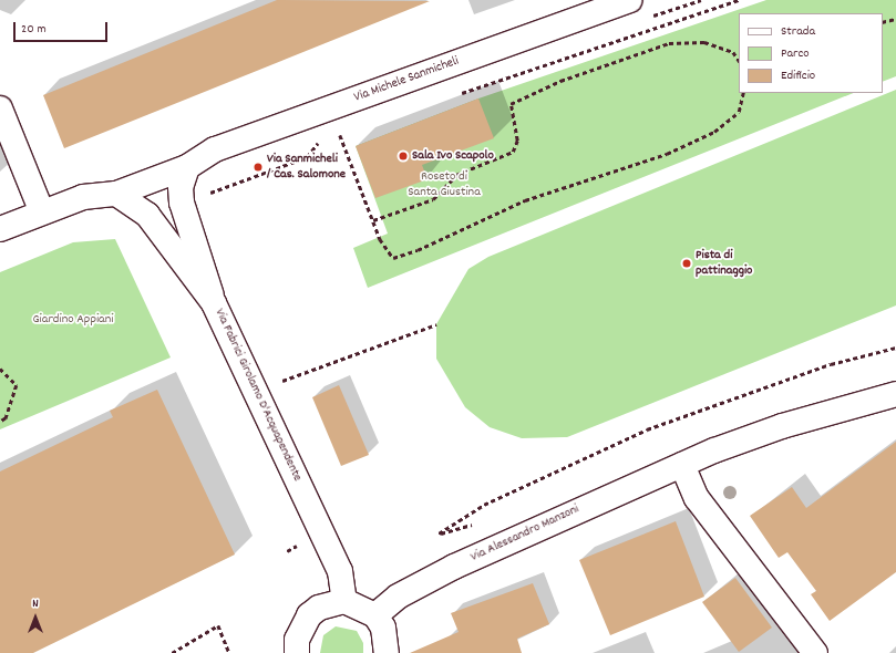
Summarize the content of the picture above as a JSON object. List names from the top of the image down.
{
  "streets": {
    "street": ["Via Michele Sanmicheli", "Via Fabrici Girolamo D'Acquapendente", "Via Alessandro Manzoni"]
  },
  "crossings": [
    ["Via Michele Sanmicheli", "Via Fabrici Girolamo D'Acquapendente"]
  ],
  "parks": ["Roseto di Santa Giustina", "Giardino Appiani"],
  "places": ["Sala Ivo Scapolo", "Via Sanmicheli / Cas. Salomone", "Pista di pattinaggio"],
  "legend": ["Strada", "Parco", "Edificio"],
  "scale_bar": "20 m",
  "north": "top"
}
